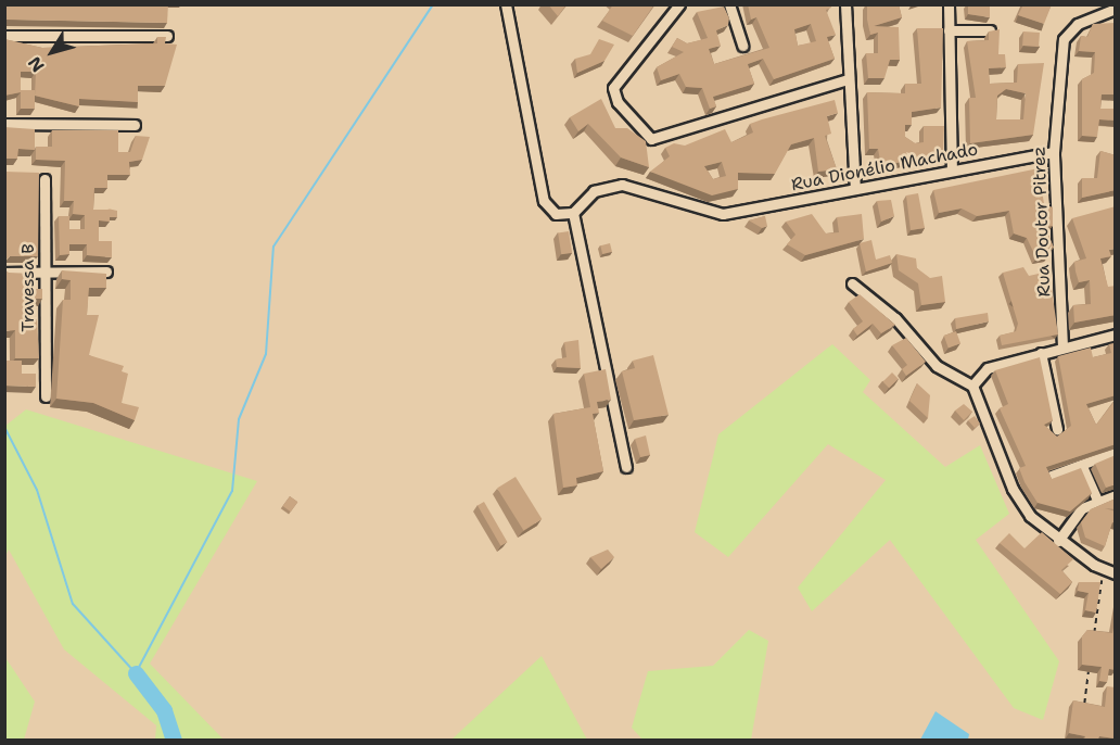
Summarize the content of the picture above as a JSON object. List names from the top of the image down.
{
  "streets": {
    "street": ["Rua Dionélio Machado", "Rua Doutor Pitrez", "Travessa B"]
  },
  "crossings": [
    ["Rua Dionélio Machado", "Rua Doutor Pitrez"]
  ],
  "north": "bottom left"
}
